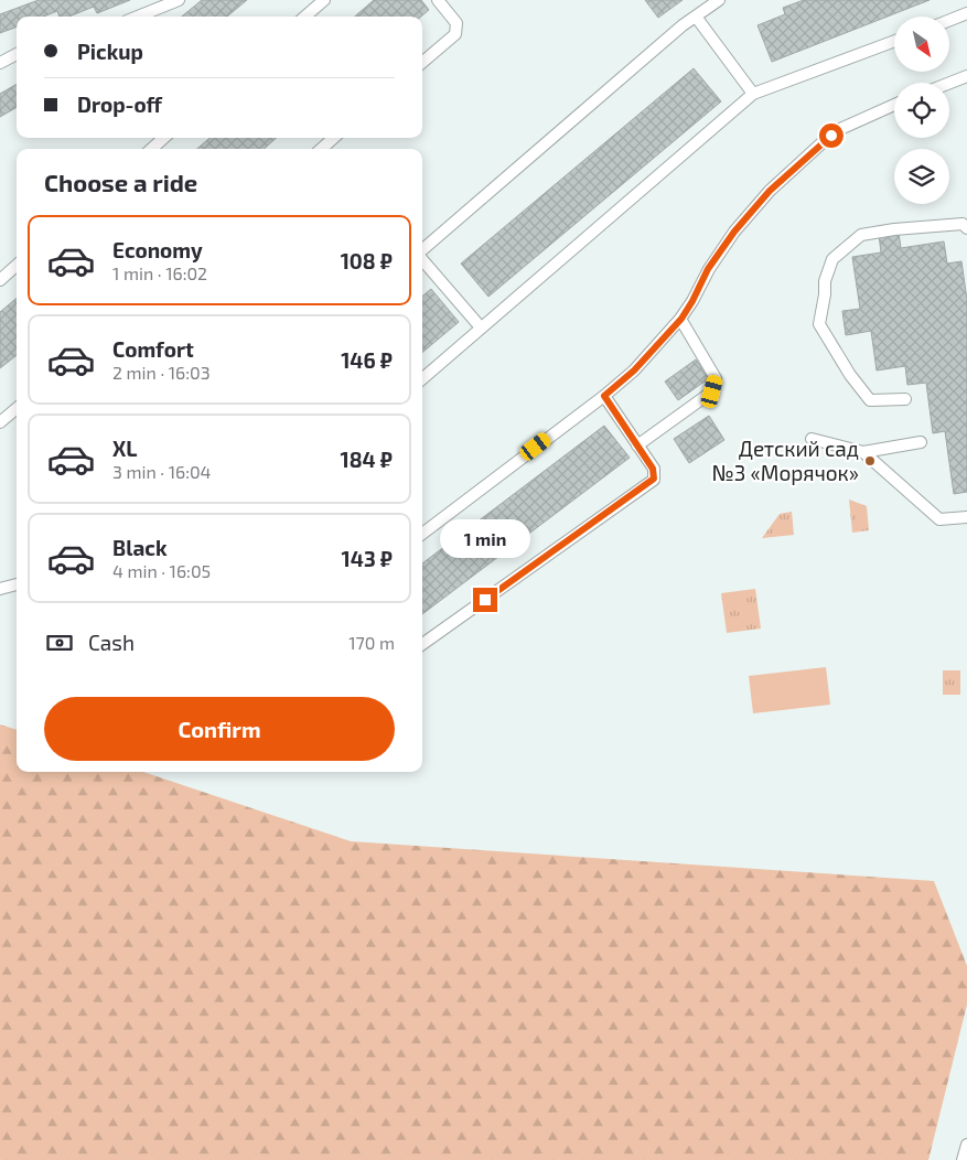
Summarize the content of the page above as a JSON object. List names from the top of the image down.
{
  "places": ["Детский сад №3 «Морячок»"],
  "north": "bottom right",
  "page": {
    "banner": ["Pickup", "Drop-off"],
    "heading": "Choose a ride",
    "list": [
      {
        "name": "Economy",
        "note": "1 min · 16:02",
        "value": "108 ₽"
      },
      {
        "name": "Comfort",
        "note": "2 min · 16:03",
        "value": "146 ₽"
      },
      {
        "name": "XL",
        "note": "3 min · 16:04",
        "value": "184 ₽"
      },
      {
        "name": "Black",
        "note": "4 min · 16:05",
        "value": "143 ₽"
      }
    ],
    "bubble": "1 min",
    "pay": ["Cash", "170 m"],
    "buttons": "Confirm"
  }
}
